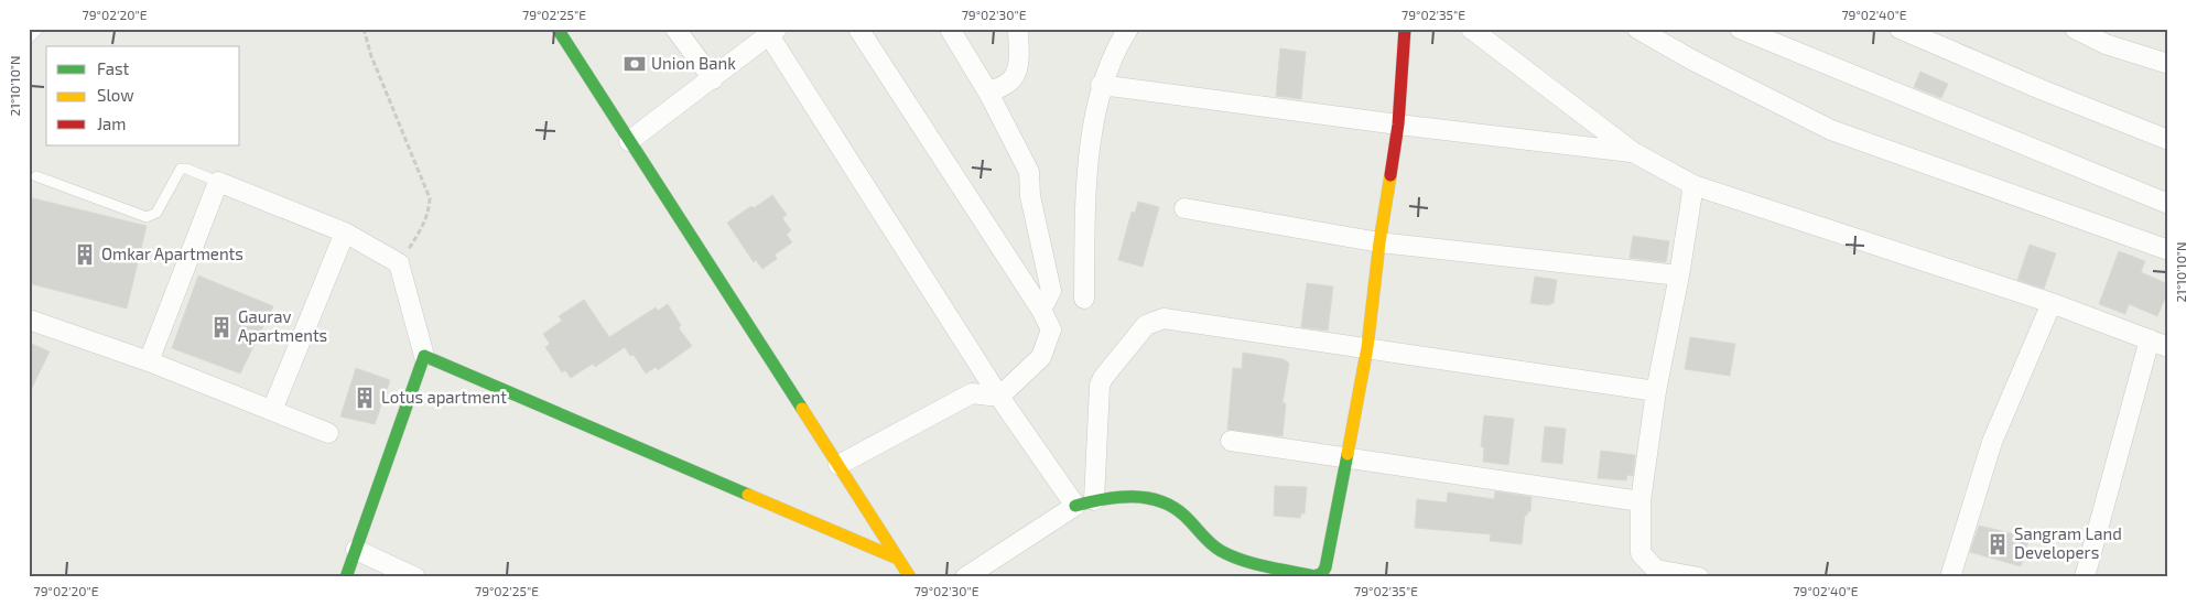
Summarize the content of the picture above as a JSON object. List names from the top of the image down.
{
  "places": {
    "bank": ["Union Bank"],
    "building": [
      "Omkar Apartments",
      "Gaurav Apartments",
      "Lotus apartment",
      "Sangram Land Developers"
    ]
  },
  "legend": ["Fast", "Slow", "Jam"],
  "coordinates": [
    "79°02'20\"E",
    "79°02'25\"E",
    "79°02'30\"E",
    "79°02'35\"E",
    "79°02'40\"E",
    "21°10'10\"N"
  ]
}
